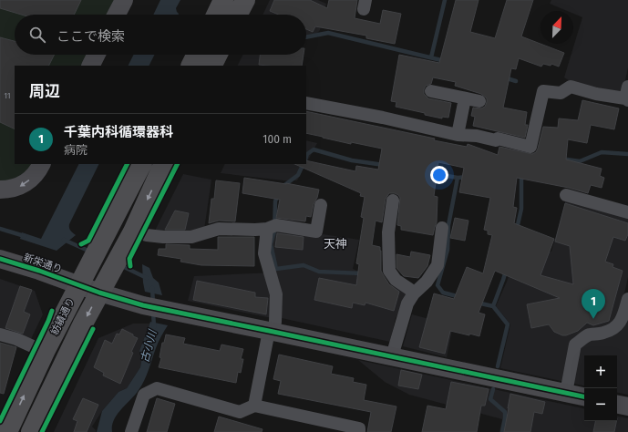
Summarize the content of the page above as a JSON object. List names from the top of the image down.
{
  "streets": {
    "highway": ["紡績通り"],
    "street": ["新栄通り"]
  },
  "crossings": [
    ["新栄通り", "紡績通り"]
  ],
  "districts": ["天神"],
  "water": ["古小川"],
  "house_numbers": ["11"],
  "north": "top right",
  "page": {
    "search": "ここで検索",
    "heading": "周辺",
    "list": [
      {
        "mark": "1",
        "name": "千葉内科循環器科",
        "note": "病院",
        "value": "100 m"
      }
    ],
    "pins": "1",
    "map_buttons": ["+", "−"]
  }
}
